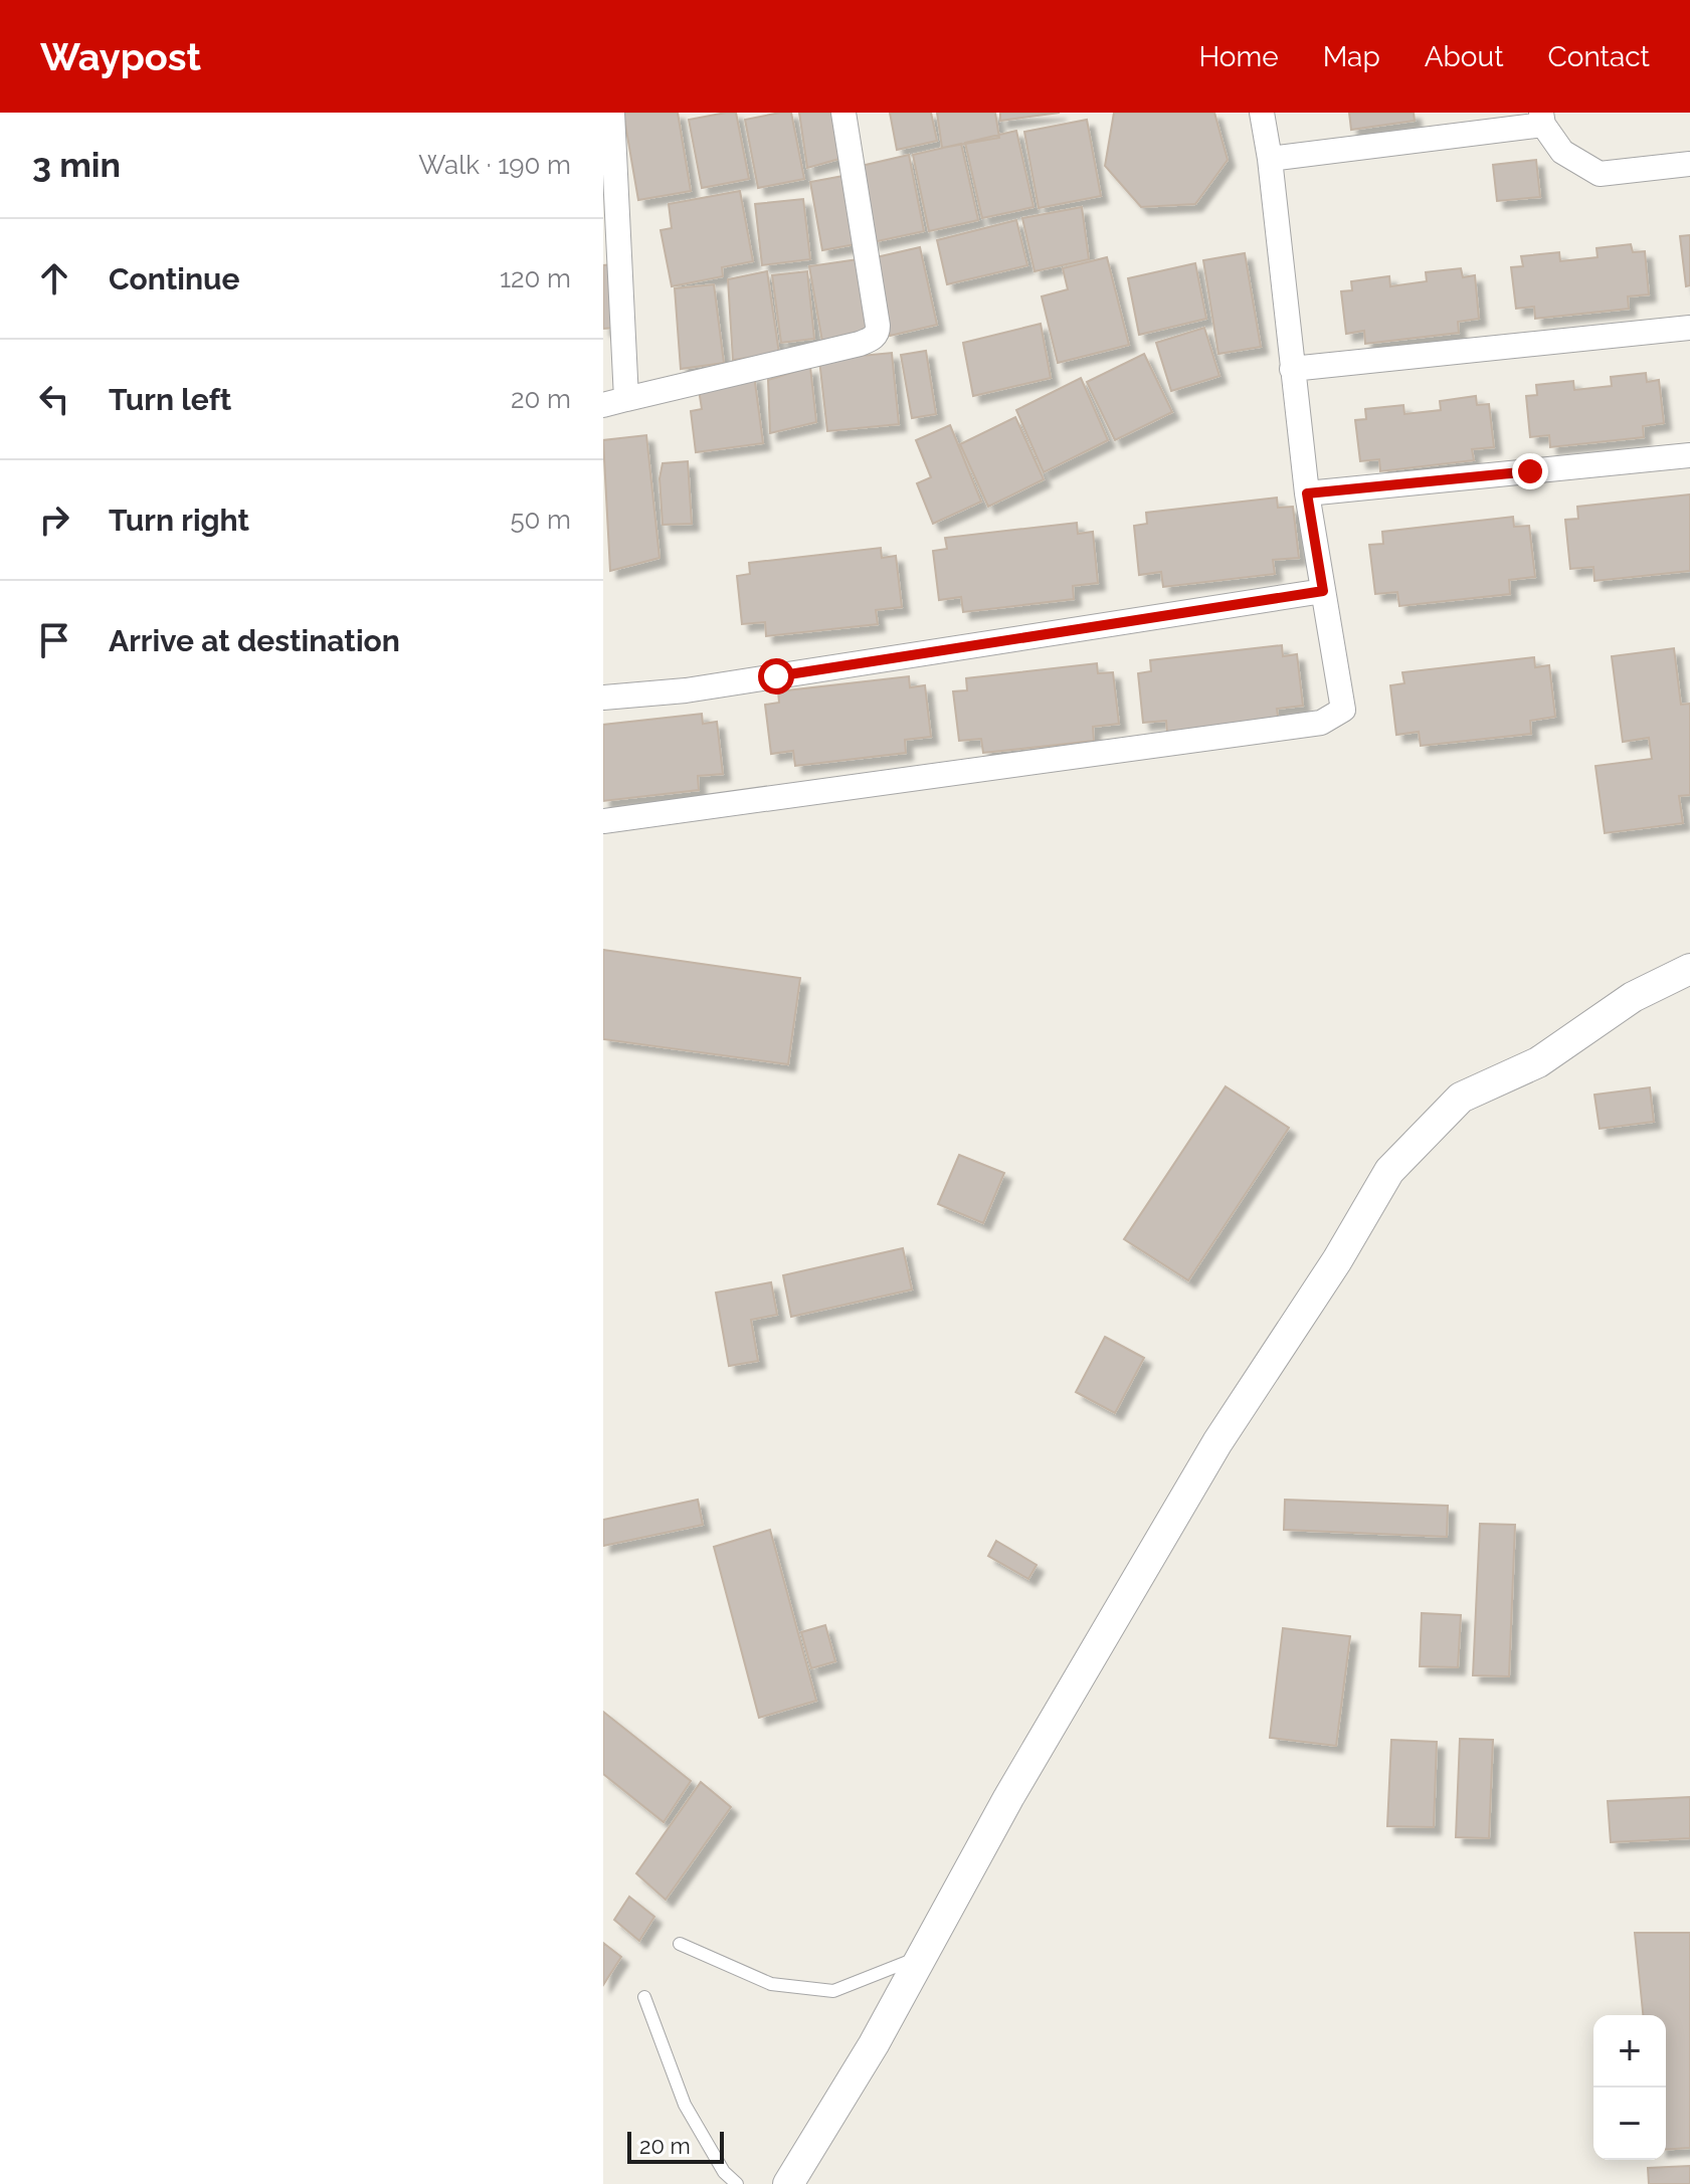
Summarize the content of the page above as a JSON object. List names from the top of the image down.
{
  "scale_bar": "20 m",
  "page": {
    "header": "Waypost",
    "nav": [
      "Home",
      "Map",
      "About",
      "Contact"
    ],
    "heading": ["3 min", "Walk · 190 m"],
    "list": [
      ["Continue", "120 m"],
      ["Turn left", "20 m"],
      ["Turn right", "50 m"],
      "Arrive at destination"
    ],
    "map_buttons": ["+", "−"],
    "scale": "20 m"
  }
}
